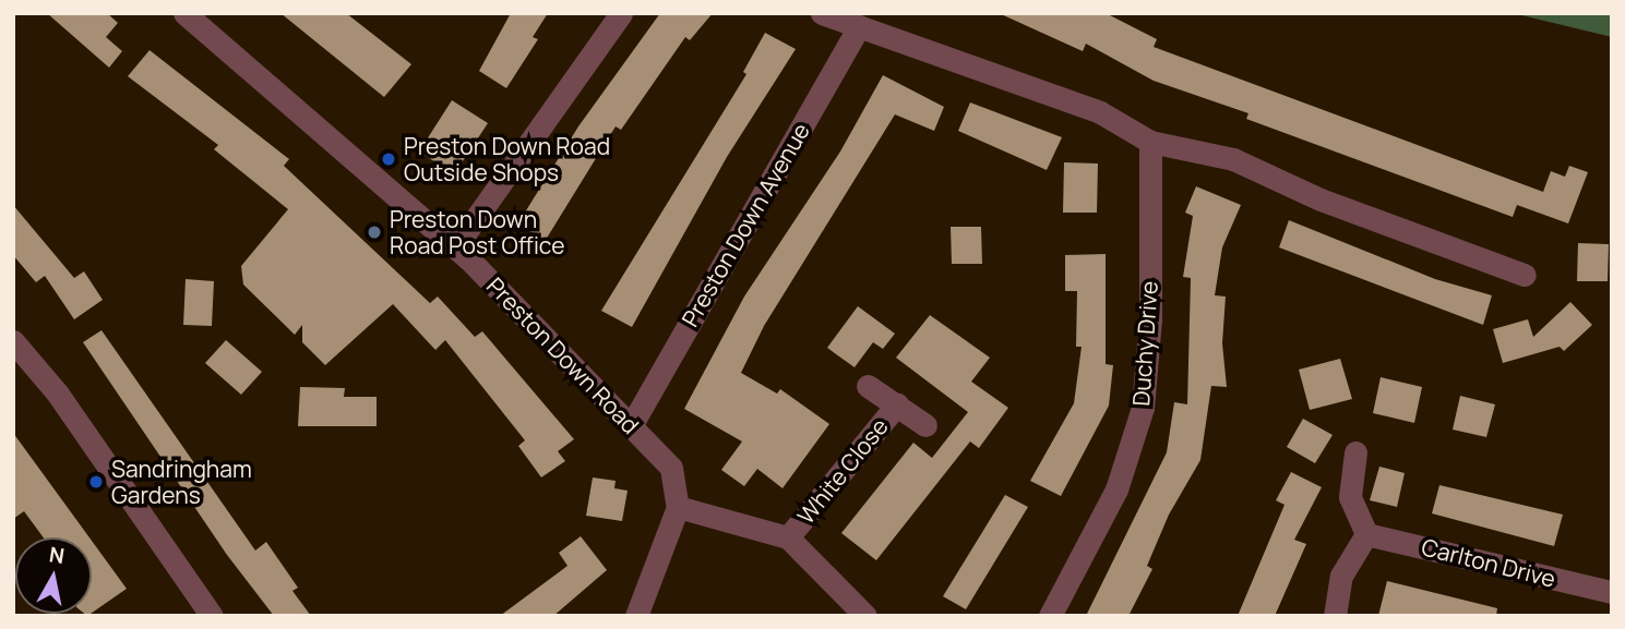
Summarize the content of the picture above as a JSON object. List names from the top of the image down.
{
  "streets": {
    "street": [
      "Preston Down Avenue",
      "Duchy Drive",
      "Preston Down Road",
      "White Close",
      "Carlton Drive"
    ]
  },
  "crossings": [
    ["Preston Down Avenue", "Preston Down Road"]
  ],
  "places": ["Preston Down Road Outside Shops", "Preston Down Road Post Office", "Sandringham Gardens"],
  "north": "top"
}
